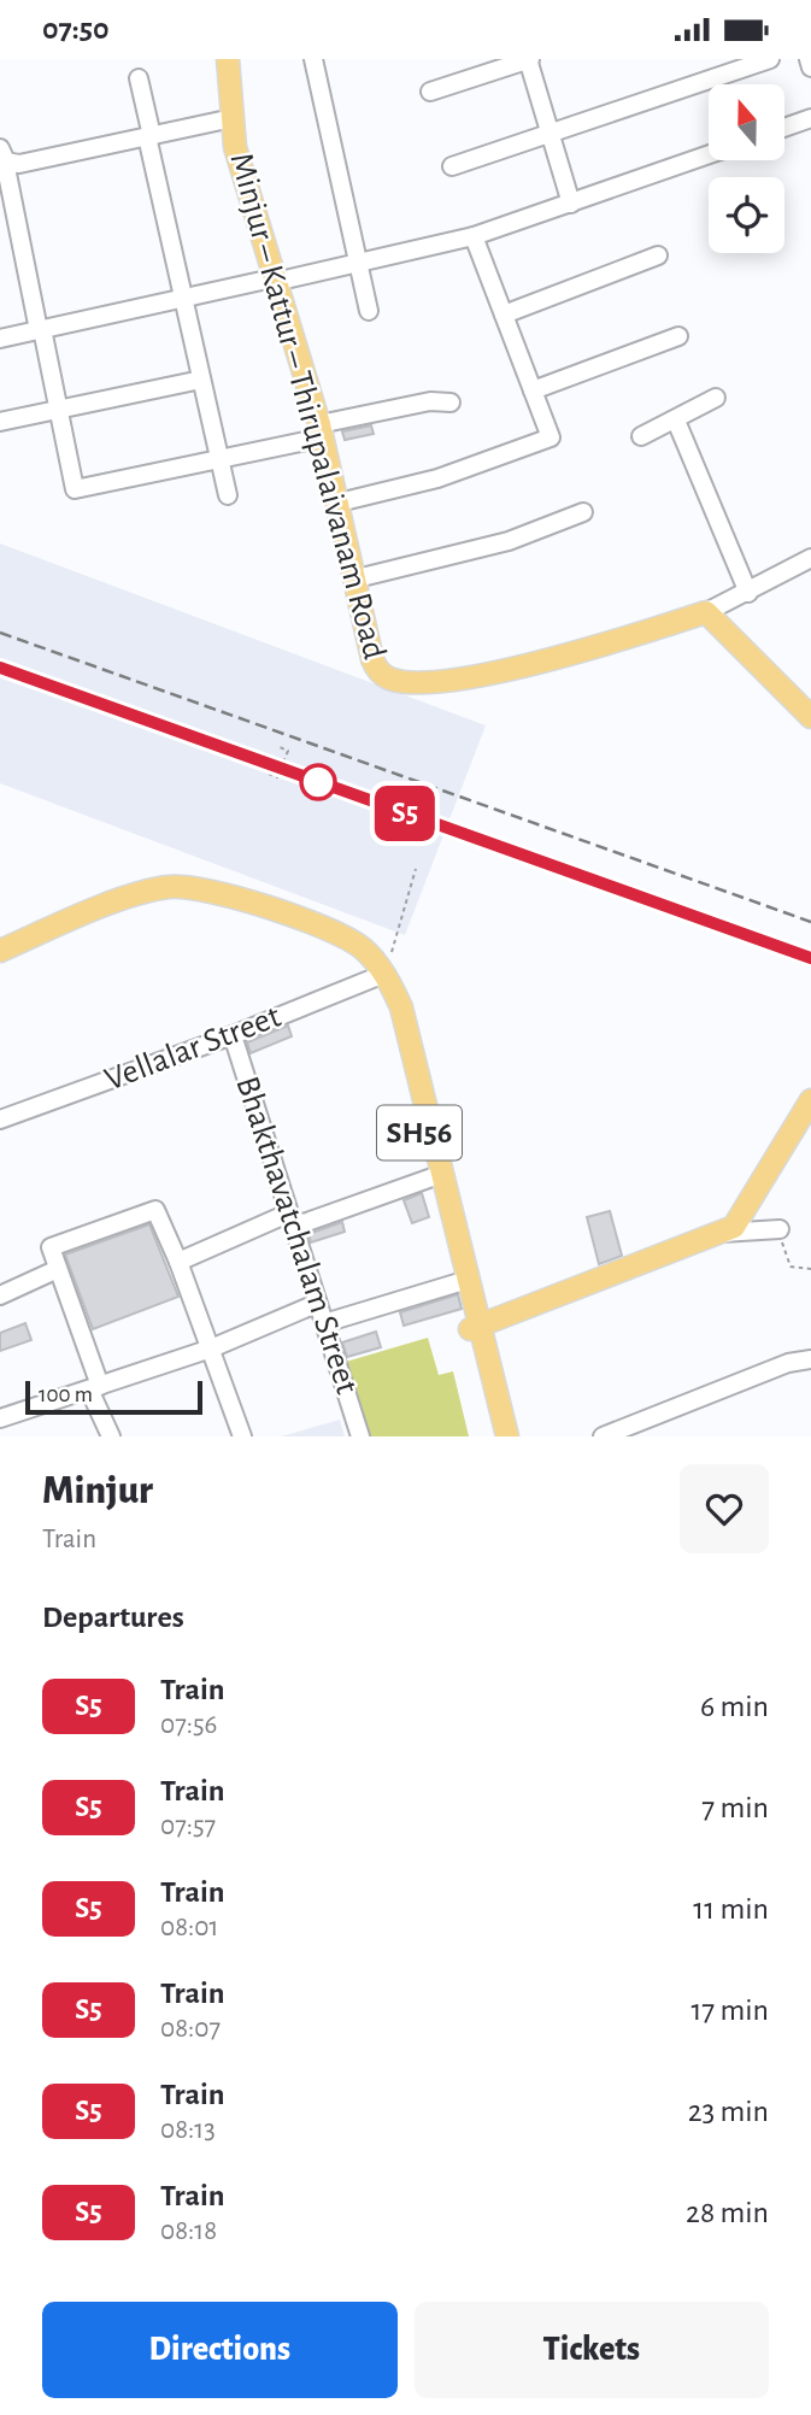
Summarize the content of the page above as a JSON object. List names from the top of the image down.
{
  "streets": {
    "main road": ["Minjur – Kattur – Thirupalaivanam Road", "SH56"],
    "street": ["Vellalar Street", "Bhakthavatchalam Street"]
  },
  "crossings": [
    ["Vellalar Street", "SH56"],
    ["Vellalar Street", "Bhakthavatchalam Street"]
  ],
  "scale_bar": "100 m",
  "north": "top",
  "page": {
    "status": "07:50",
    "on_map": "S5",
    "scale": "100 m",
    "heading": [
      ["Minjur", "Train"],
      "Departures"
    ],
    "list": [
      {
        "mark": "S5",
        "name": "Train",
        "note": "07:56",
        "value": "6 min"
      },
      {
        "mark": "S5",
        "name": "Train",
        "note": "07:57",
        "value": "7 min"
      },
      {
        "mark": "S5",
        "name": "Train",
        "note": "08:01",
        "value": "11 min"
      },
      {
        "mark": "S5",
        "name": "Train",
        "note": "08:07",
        "value": "17 min"
      },
      {
        "mark": "S5",
        "name": "Train",
        "note": "08:13",
        "value": "23 min"
      },
      {
        "mark": "S5",
        "name": "Train",
        "note": "08:18",
        "value": "28 min"
      }
    ],
    "buttons": ["Directions", "Tickets"]
  }
}
